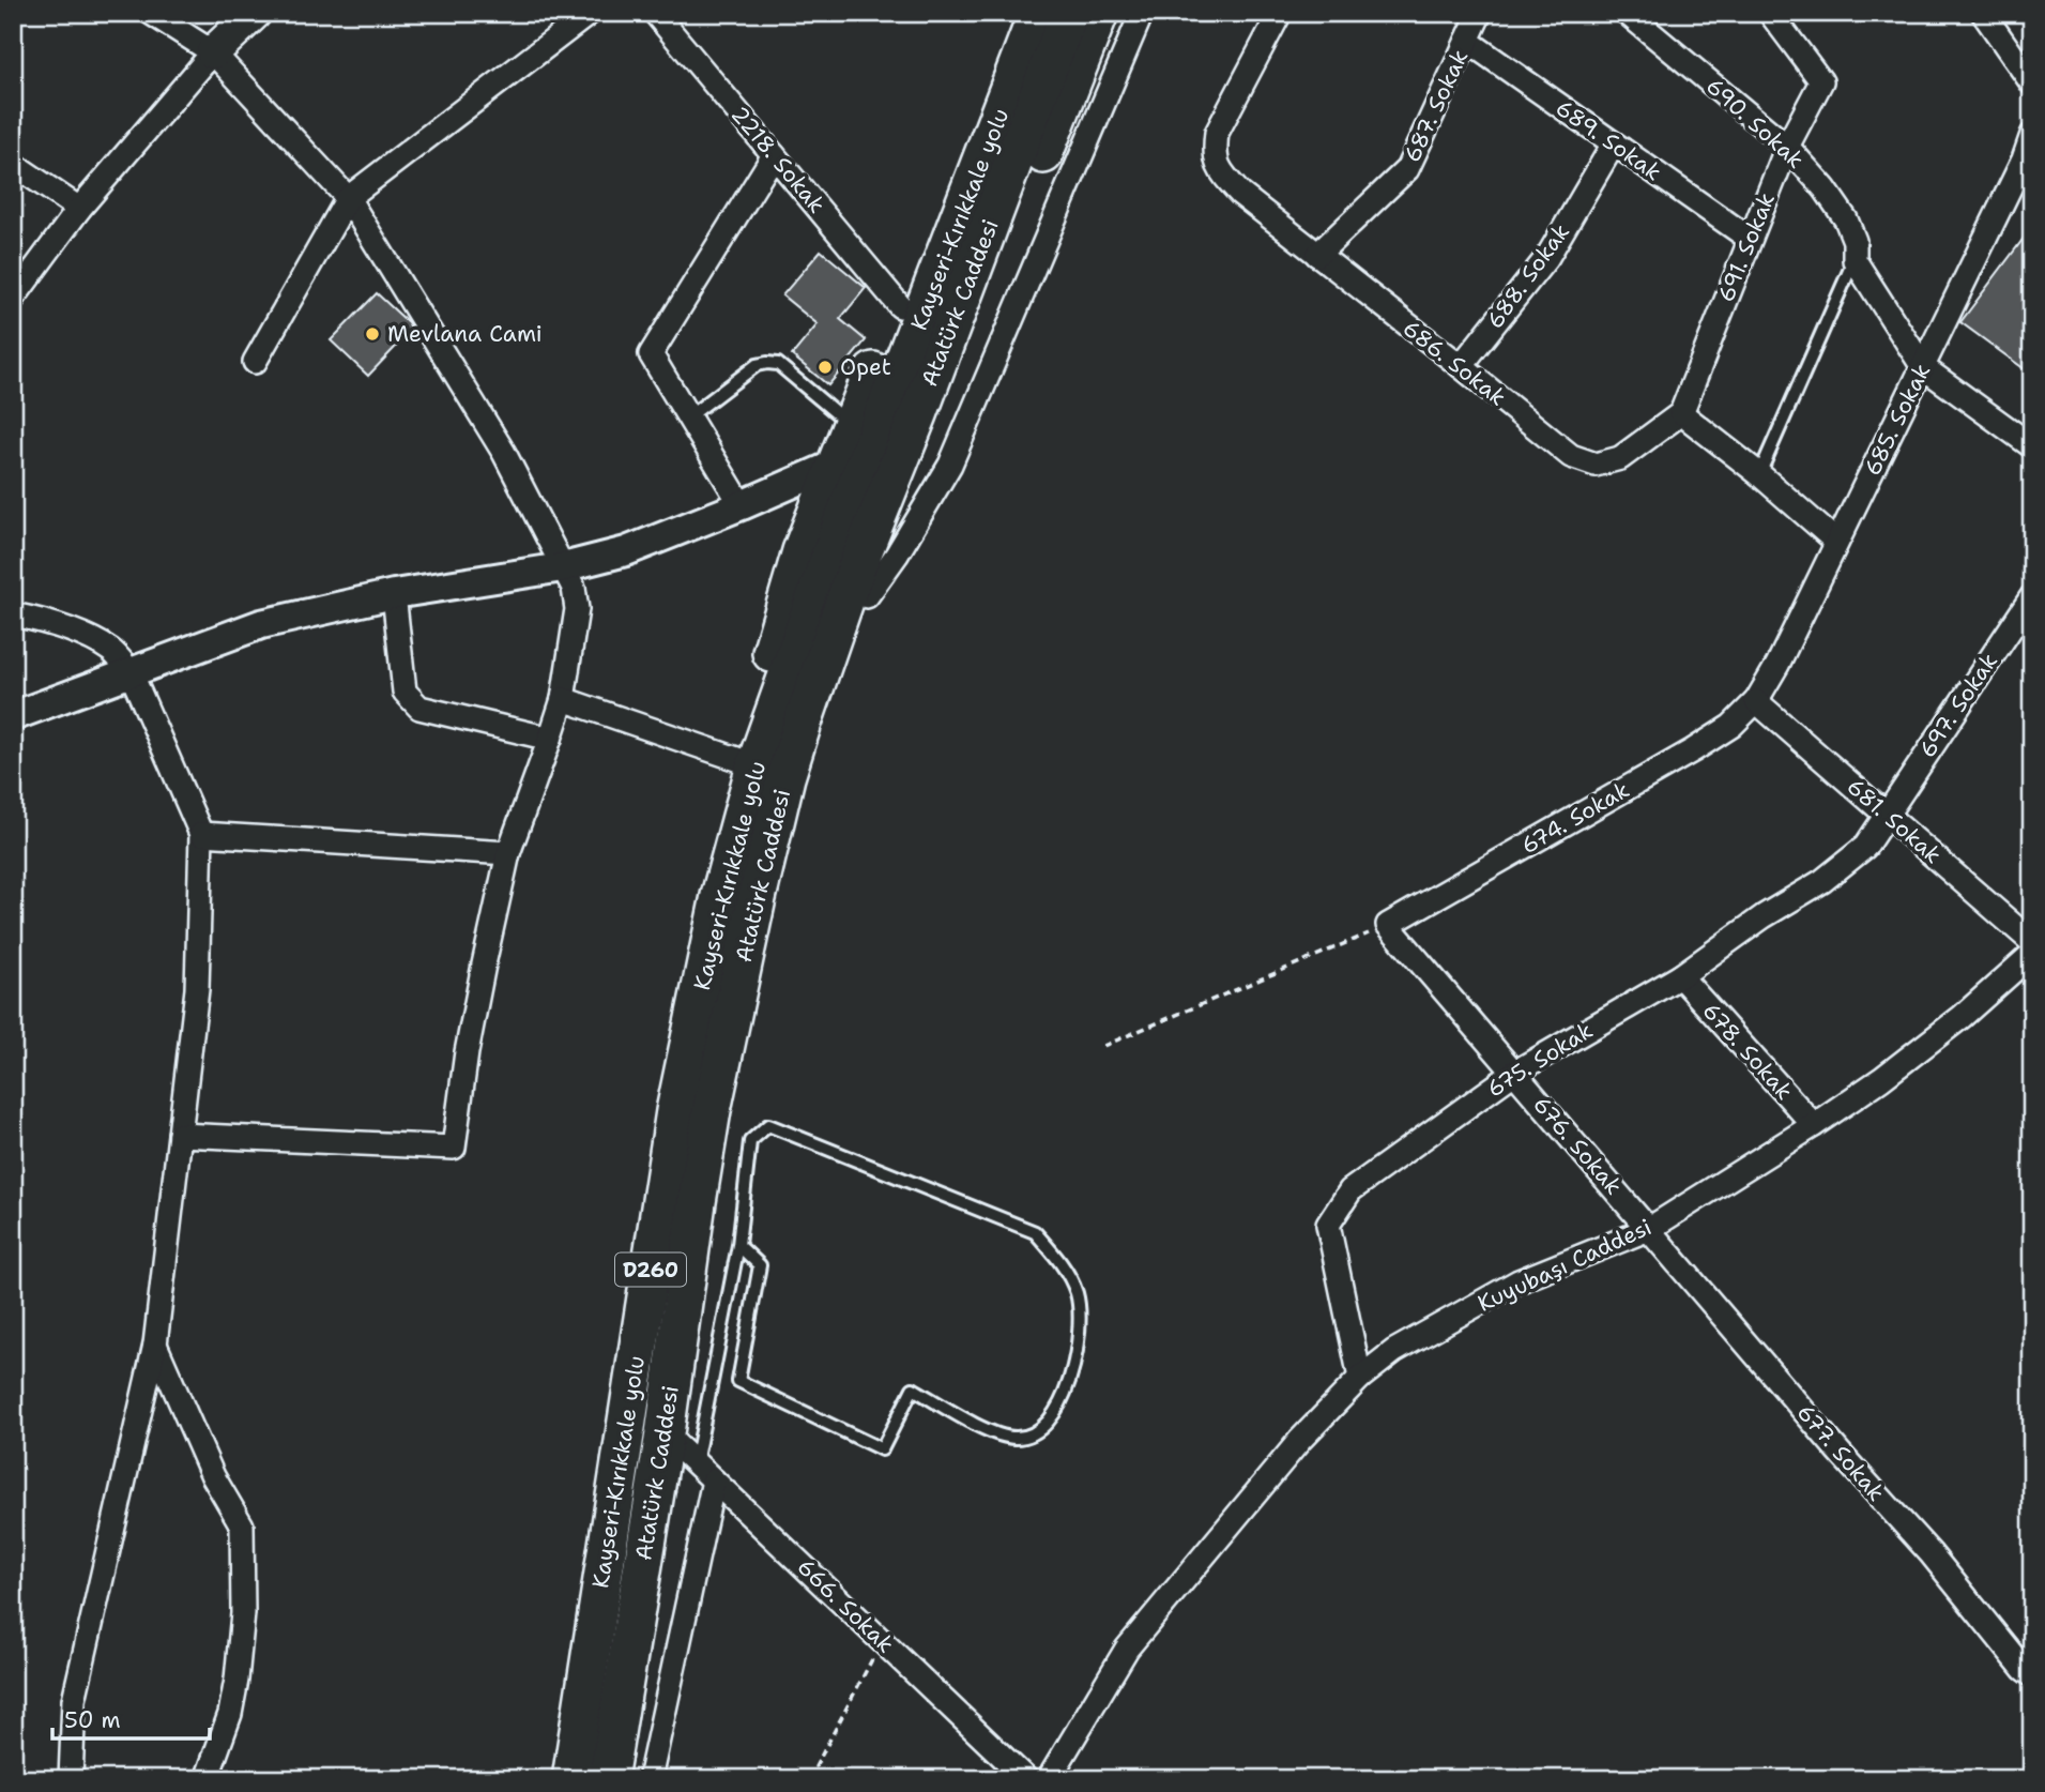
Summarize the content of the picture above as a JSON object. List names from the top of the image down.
{
  "streets": {
    "highway": ["Kayseri-Kırıkkale yolu", "Atatürk Caddesi", "D260"],
    "street": [
      "687. Sokak",
      "690. Sokak",
      "689. Sokak",
      "2218. Sokak",
      "691. Sokak",
      "688. Sokak",
      "686. Sokak",
      "685. Sokak",
      "697. Sokak",
      "674. Sokak",
      "681. Sokak",
      "678. Sokak",
      "675. Sokak",
      "676. Sokak",
      "Kuyubaşı Caddesi",
      "677. Sokak",
      "666. Sokak"
    ]
  },
  "crossings": [
    ["687. Sokak", "689. Sokak"],
    ["687. Sokak", "686. Sokak"],
    ["690. Sokak", "691. Sokak"],
    ["690. Sokak", "685. Sokak"],
    ["689. Sokak", "691. Sokak"],
    ["689. Sokak", "688. Sokak"],
    ["Kayseri-Kırıkkale yolu", "Atatürk Caddesi"],
    ["691. Sokak", "686. Sokak"],
    ["688. Sokak", "686. Sokak"],
    ["Atatürk Caddesi", "666. Sokak"],
    ["685. Sokak", "674. Sokak"],
    ["685. Sokak", "681. Sokak"],
    ["697. Sokak", "681. Sokak"],
    ["697. Sokak", "675. Sokak"],
    ["674. Sokak", "681. Sokak"],
    ["674. Sokak", "676. Sokak"],
    ["681. Sokak", "675. Sokak"],
    ["678. Sokak", "675. Sokak"],
    ["678. Sokak", "Kuyubaşı Caddesi"],
    ["675. Sokak", "676. Sokak"],
    ["675. Sokak", "Kuyubaşı Caddesi"],
    ["676. Sokak", "Kuyubaşı Caddesi"],
    ["676. Sokak", "677. Sokak"],
    ["Kuyubaşı Caddesi", "677. Sokak"]
  ],
  "places": ["Mevlana Cami", "Opet"],
  "scale_bar": "50 m"
}
